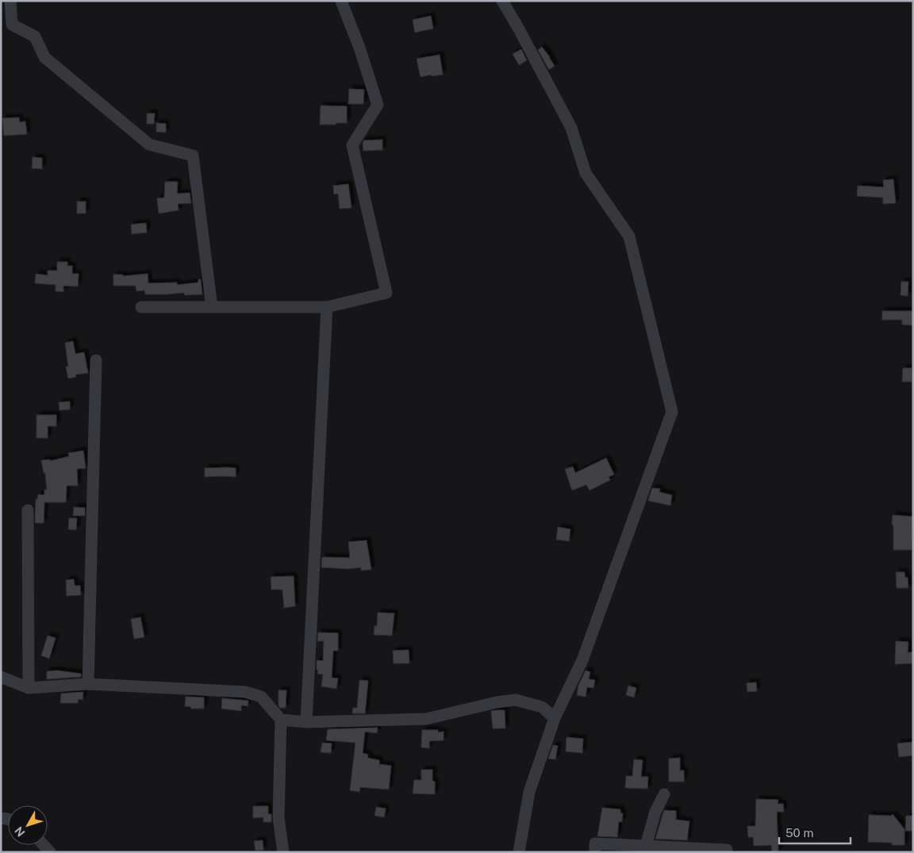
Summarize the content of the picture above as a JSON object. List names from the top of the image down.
{
  "scale_bar": "50 m",
  "north": "bottom left"
}
